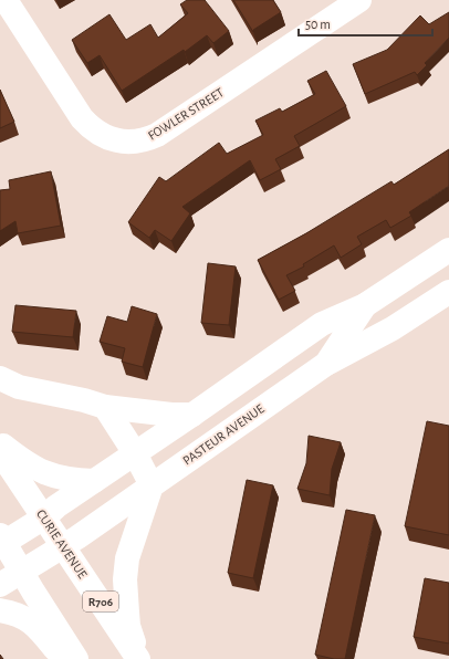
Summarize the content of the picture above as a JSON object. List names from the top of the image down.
{
  "streets": {
    "street": [
      "FOWLER STREET",
      "PASTEUR AVENUE",
      "CURIE AVENUE",
      "R706"
    ]
  },
  "crossings": [
    ["PASTEUR AVENUE", "CURIE AVENUE"]
  ],
  "scale_bar": "50 m"
}
